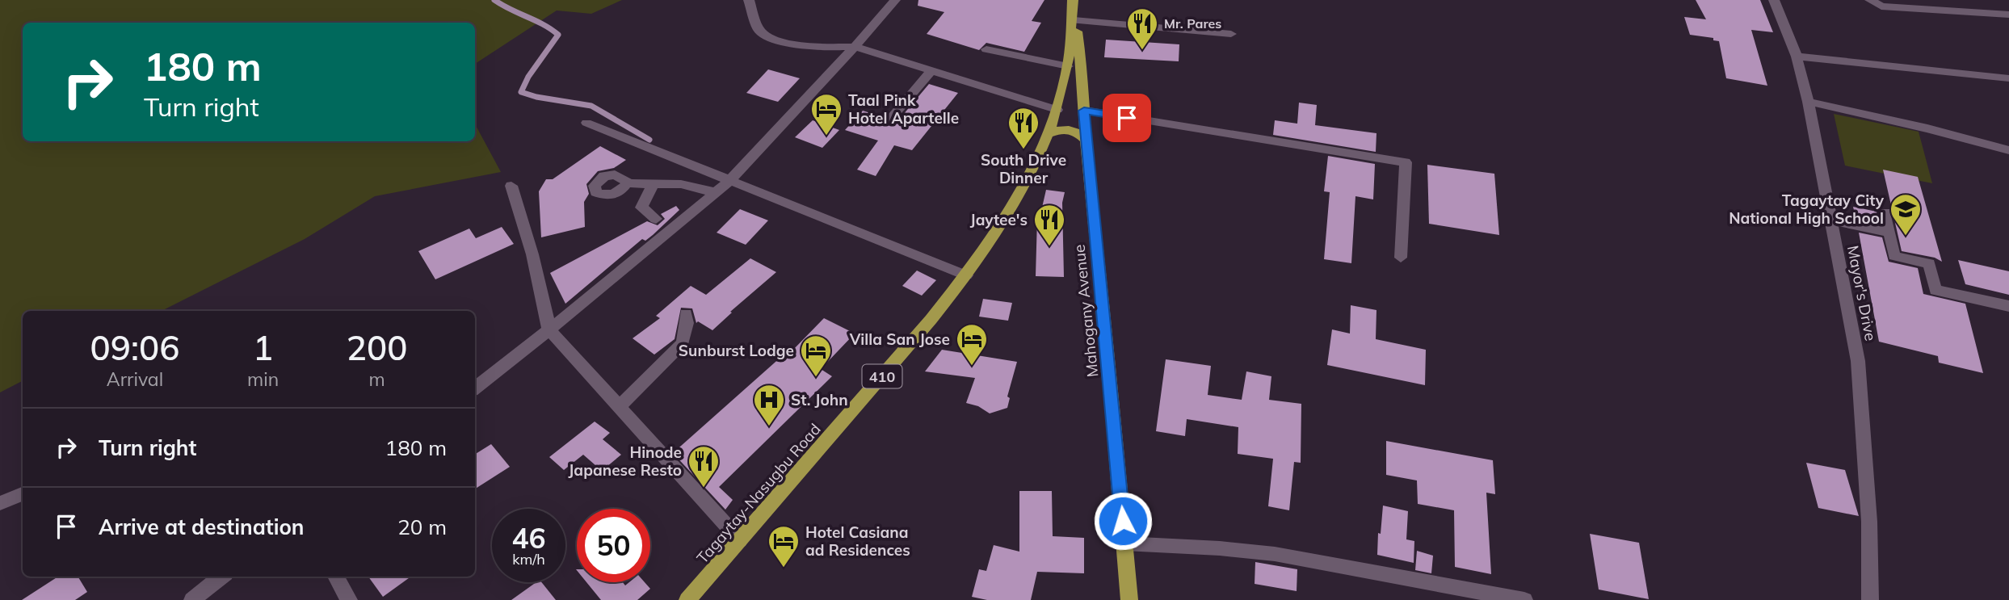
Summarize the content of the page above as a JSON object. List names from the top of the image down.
{
  "streets": {
    "main road": ["Mahogany Avenue", "410", "Tagaytay-Nasugbu Road"],
    "street": ["Mayor's Drive"]
  },
  "crossings": [
    ["Mahogany Avenue", "Tagaytay-Nasugbu Road"]
  ],
  "places": {
    "restaurant": [
      "Mr. Pares",
      "South Drive Dinner",
      "Jaytee's",
      "Hinode Japanese Resto"
    ],
    "hotel": [
      "Taal Pink Hotel Apartelle",
      "Villa San Jose",
      "Sunburst Lodge",
      "Hotel Casiana ad Residences"
    ],
    "school or university": ["Tagaytay City National High School"],
    "hospital": ["St. John"]
  },
  "page": {
    "turn": ["180 m", "Turn right"],
    "eta": [
      "09:06",
      "Arrival",
      "1",
      "min",
      "200",
      "m"
    ],
    "list": [
      {
        "name": "Turn right",
        "value": "180 m"
      },
      {
        "name": "Arrive at destination",
        "value": "20 m"
      }
    ],
    "speed": "46 km/h",
    "limit": "50"
  }
}
